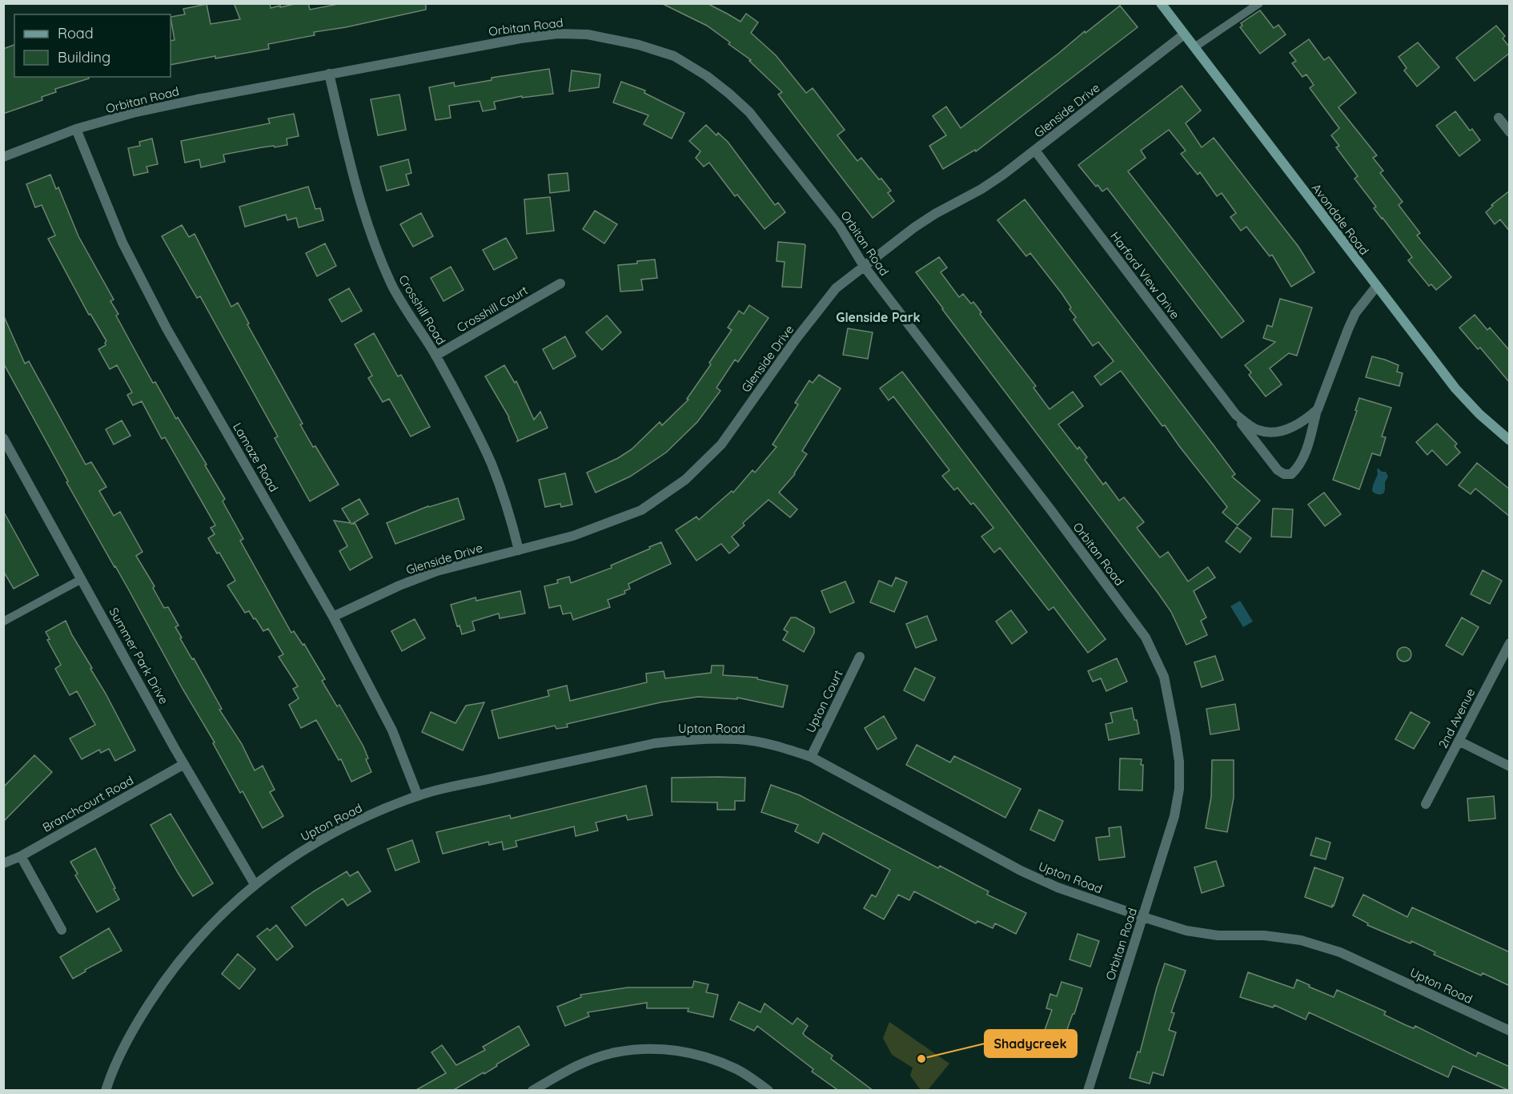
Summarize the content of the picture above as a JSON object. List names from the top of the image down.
{
  "streets": {
    "street": [
      "Orbitan Road",
      "Glenside Drive",
      "Avondale Road",
      "Harford View Drive",
      "Crosshill Court",
      "Crosshill Road",
      "Lamaze Road",
      "Summer Park Drive",
      "Upton Court",
      "2nd Avenue",
      "Upton Road",
      "Branchcourt Road"
    ]
  },
  "crossings": [
    ["Orbitan Road", "Glenside Drive"],
    ["Orbitan Road", "Crosshill Road"],
    ["Orbitan Road", "Lamaze Road"],
    ["Orbitan Road", "Upton Road"],
    ["Glenside Drive", "Avondale Road"],
    ["Glenside Drive", "Harford View Drive"],
    ["Glenside Drive", "Crosshill Road"],
    ["Glenside Drive", "Lamaze Road"],
    ["Avondale Road", "Harford View Drive"],
    ["Crosshill Court", "Crosshill Road"],
    ["Lamaze Road", "Upton Road"],
    ["Summer Park Drive", "Upton Road"],
    ["Summer Park Drive", "Branchcourt Road"],
    ["Upton Court", "Upton Road"]
  ],
  "districts": ["Glenside Park"],
  "places": ["Shadycreek"],
  "legend": ["Road", "Building"]
}
